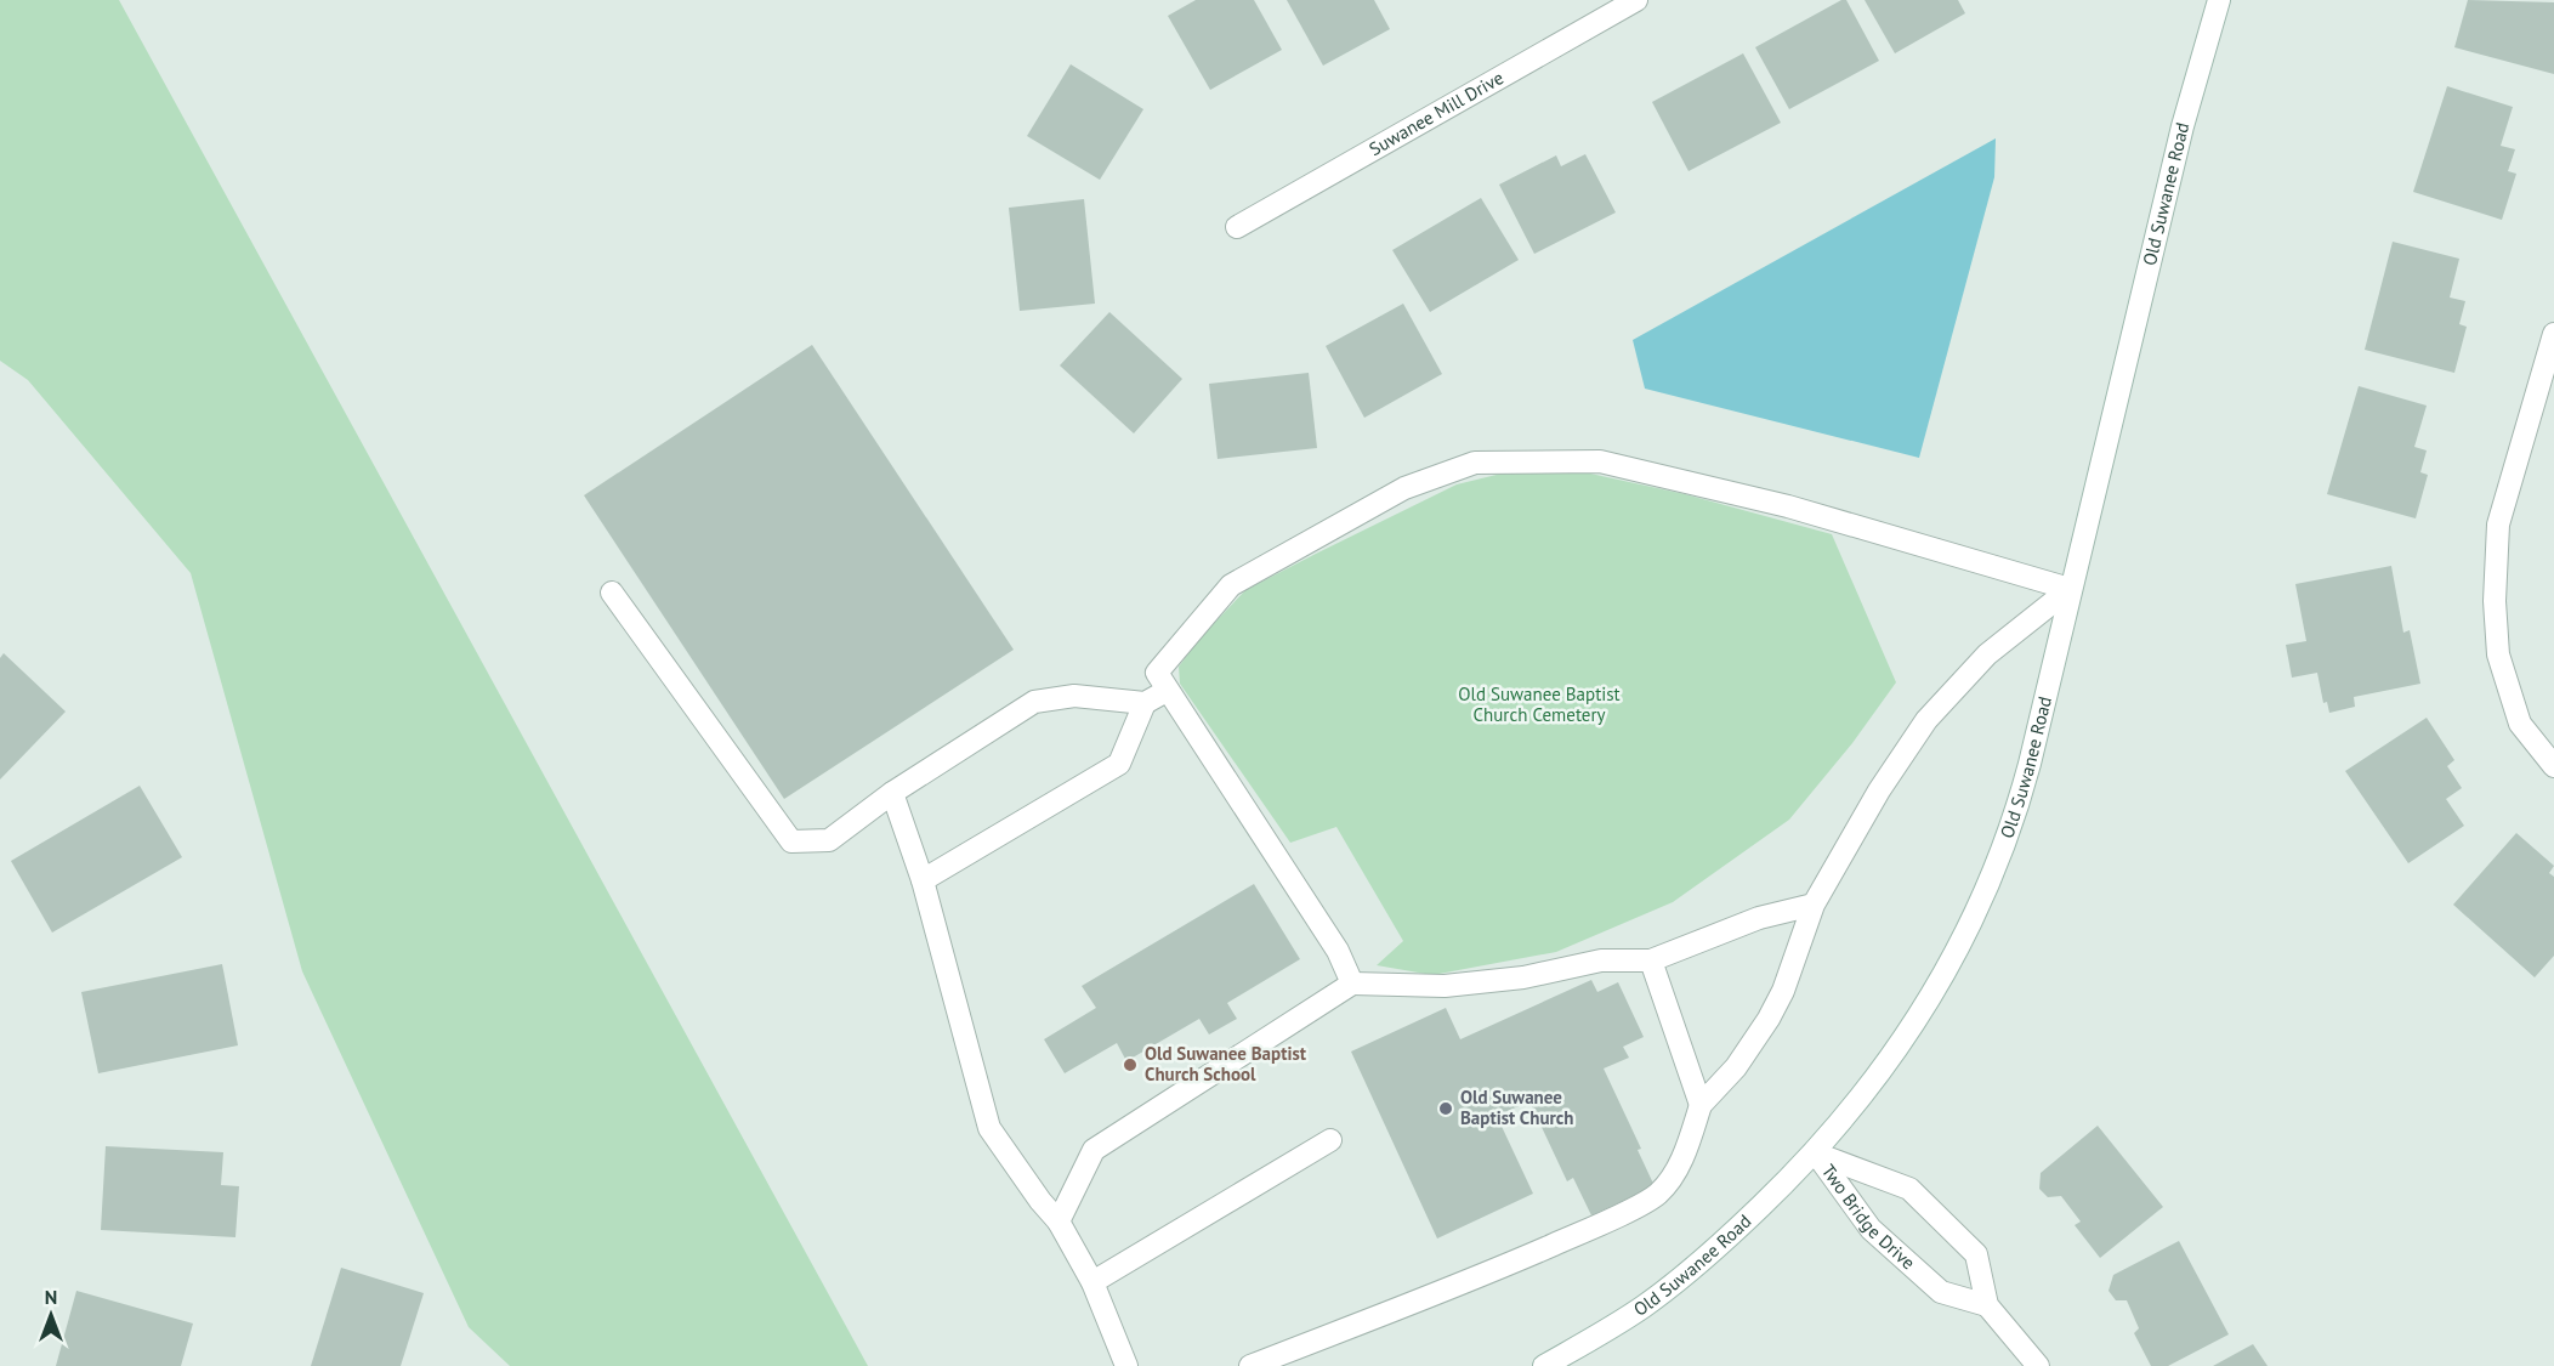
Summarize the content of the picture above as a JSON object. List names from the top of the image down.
{
  "streets": {
    "street": ["Suwanee Mill Drive", "Old Suwanee Road", "Two Bridge Drive"]
  },
  "crossings": [
    ["Old Suwanee Road", "Two Bridge Drive"]
  ],
  "parks": ["Old Suwanee Baptist Church Cemetery"],
  "places": ["Old Suwanee Baptist Church School", "Old Suwanee Baptist Church"],
  "north": "top"
}
